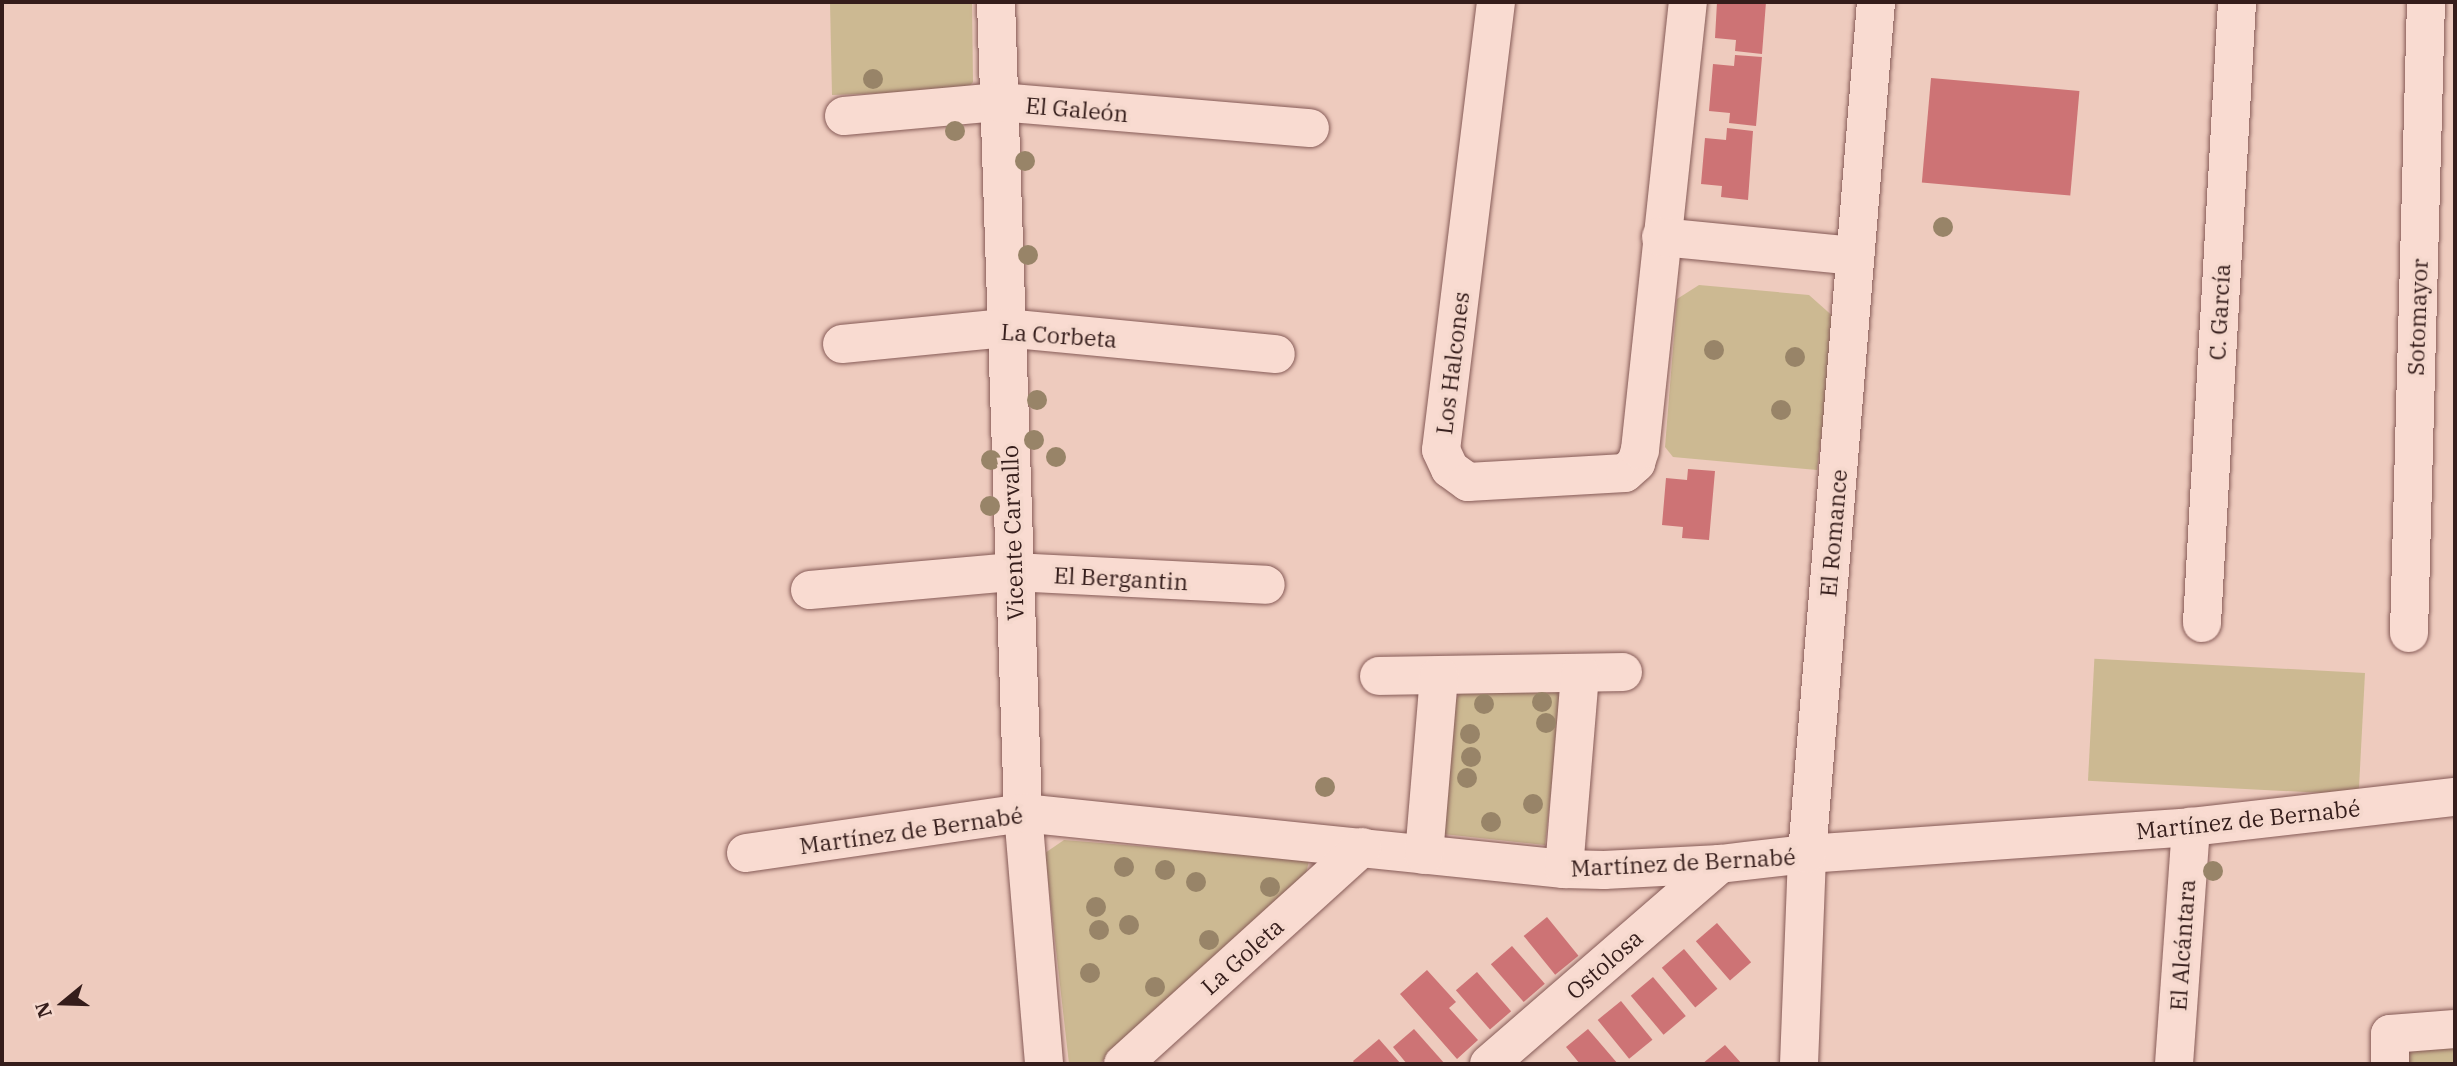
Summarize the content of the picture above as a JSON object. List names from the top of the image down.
{
  "streets": {
    "street": [
      "El Galeón",
      "C. García",
      "Sotomayor",
      "La Corbeta",
      "Los Halcones",
      "Vicente Carvallo",
      "El Romance",
      "El Bergantin",
      "Martínez de Bernabé",
      "El Alcántara",
      "La Goleta",
      "Ostolosa"
    ]
  },
  "crossings": [
    ["El Galeón", "Vicente Carvallo"],
    ["La Corbeta", "Vicente Carvallo"],
    ["Vicente Carvallo", "El Bergantin"],
    ["Vicente Carvallo", "Martínez de Bernabé"],
    ["El Romance", "Martínez de Bernabé"],
    ["Martínez de Bernabé", "El Alcántara"],
    ["Martínez de Bernabé", "La Goleta"],
    ["Martínez de Bernabé", "Ostolosa"]
  ],
  "north": "left"
}
